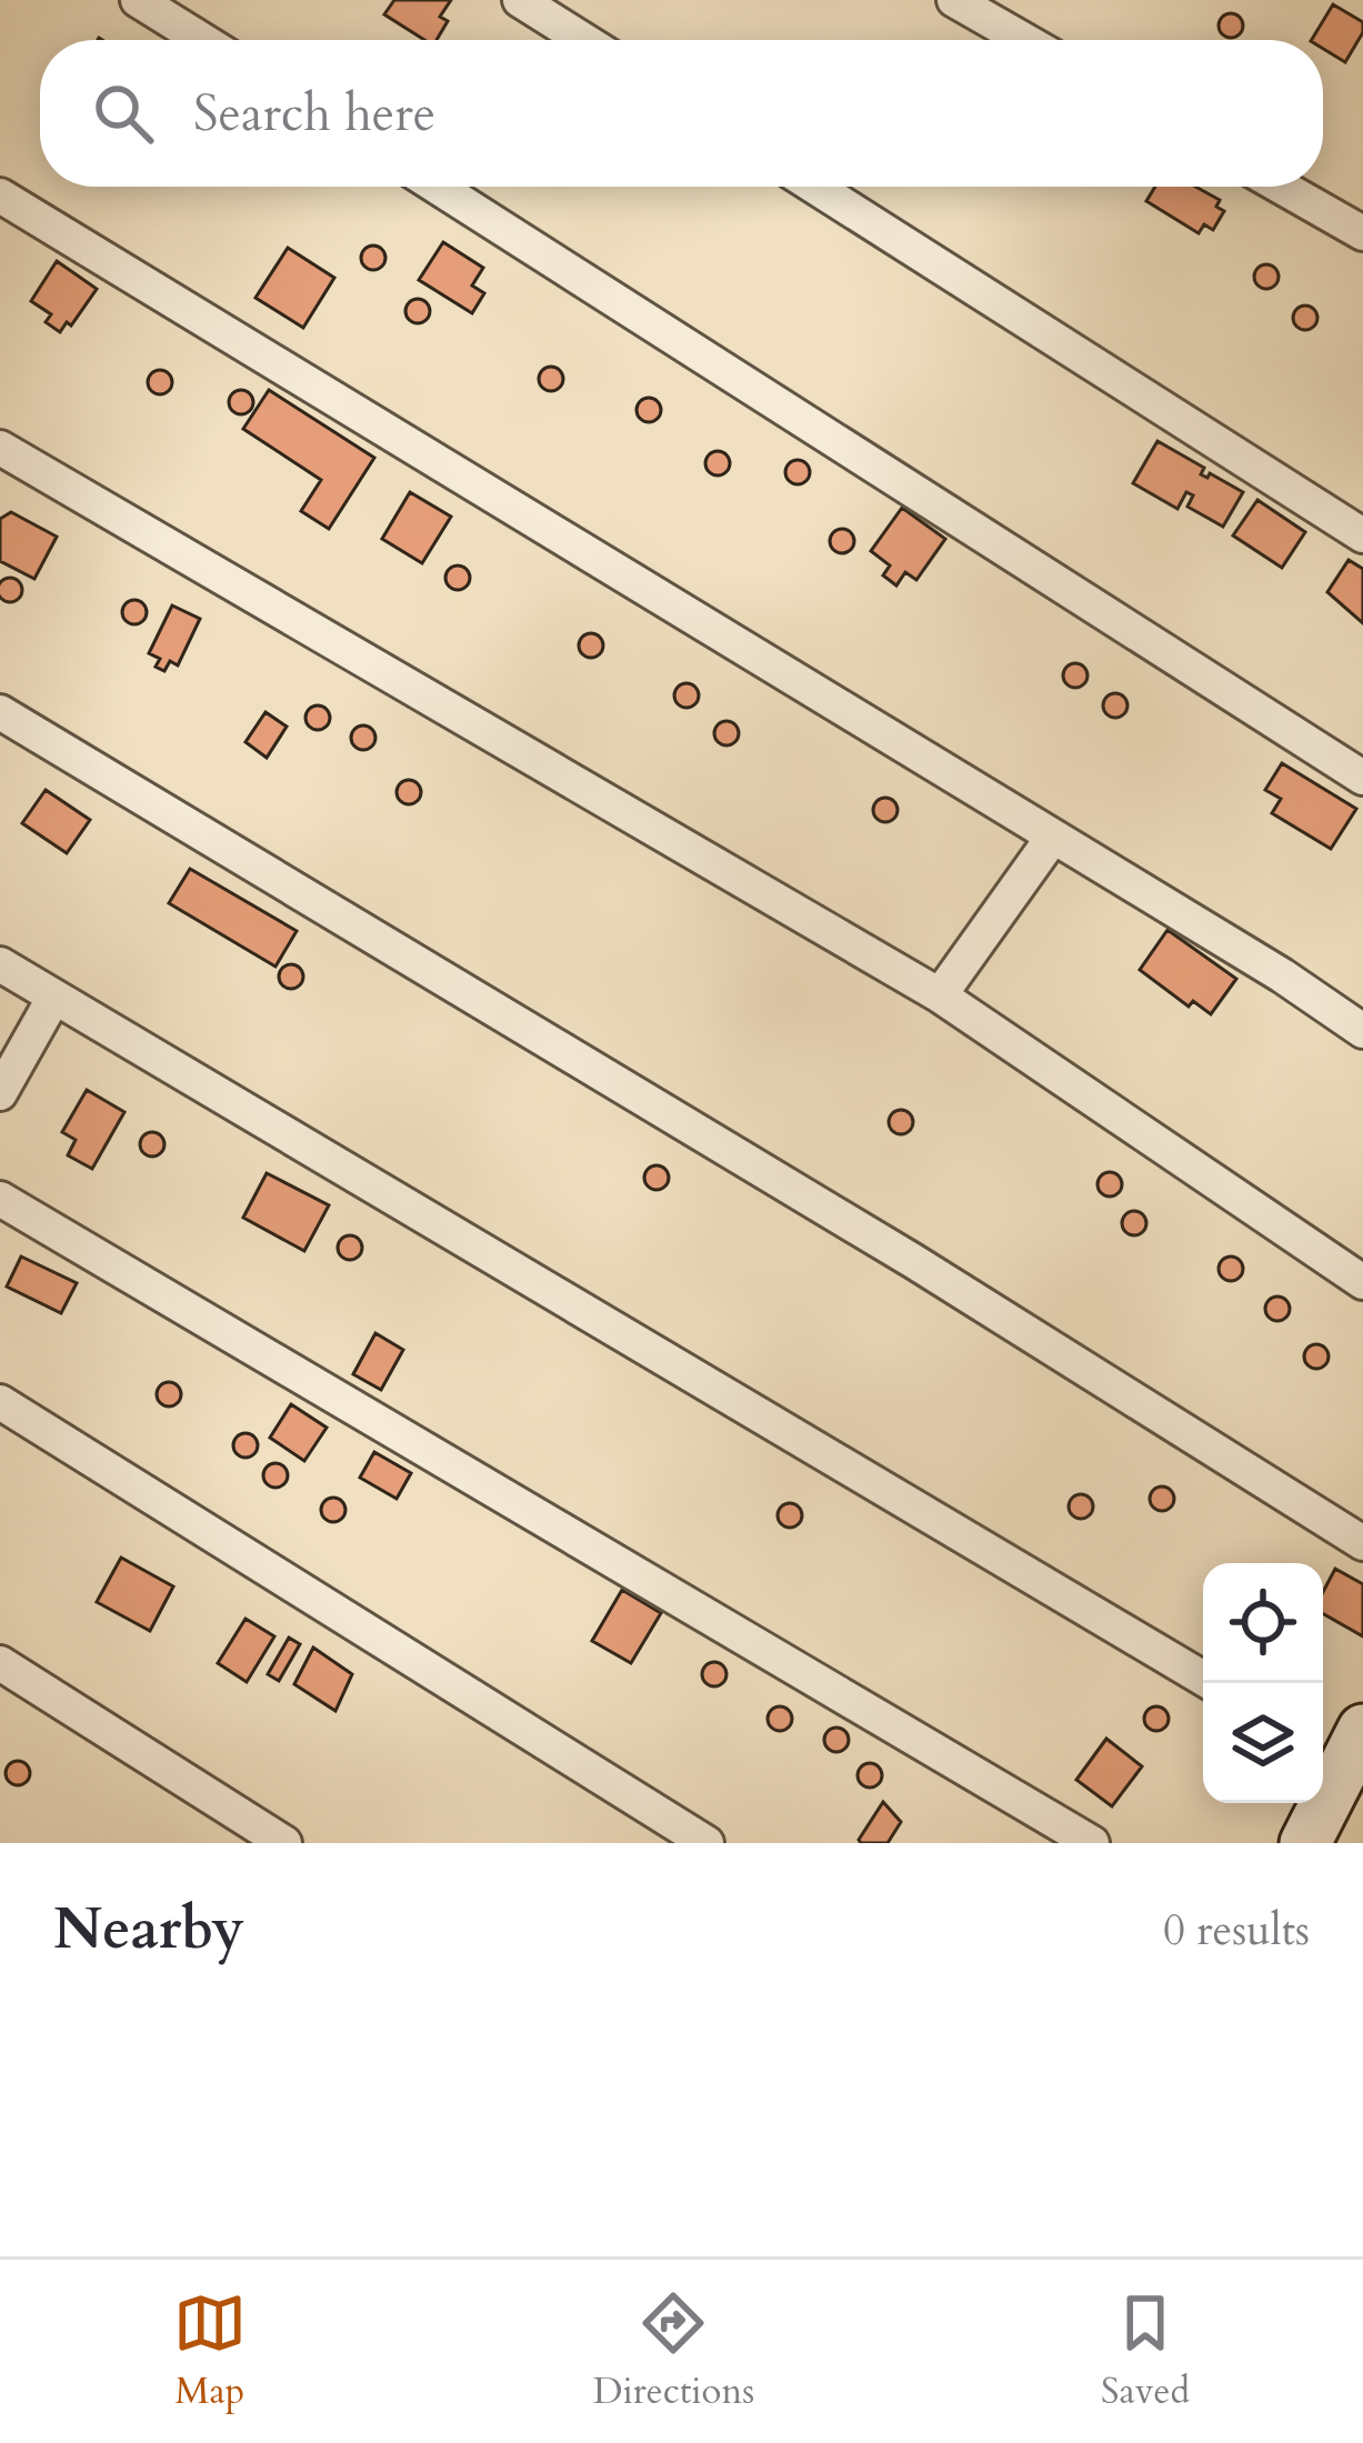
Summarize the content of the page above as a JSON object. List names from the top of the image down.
{
  "page": {
    "search": "Search here",
    "heading": ["Nearby", "0 results"],
    "nav": ["Map", "Directions", "Saved"]
  }
}
